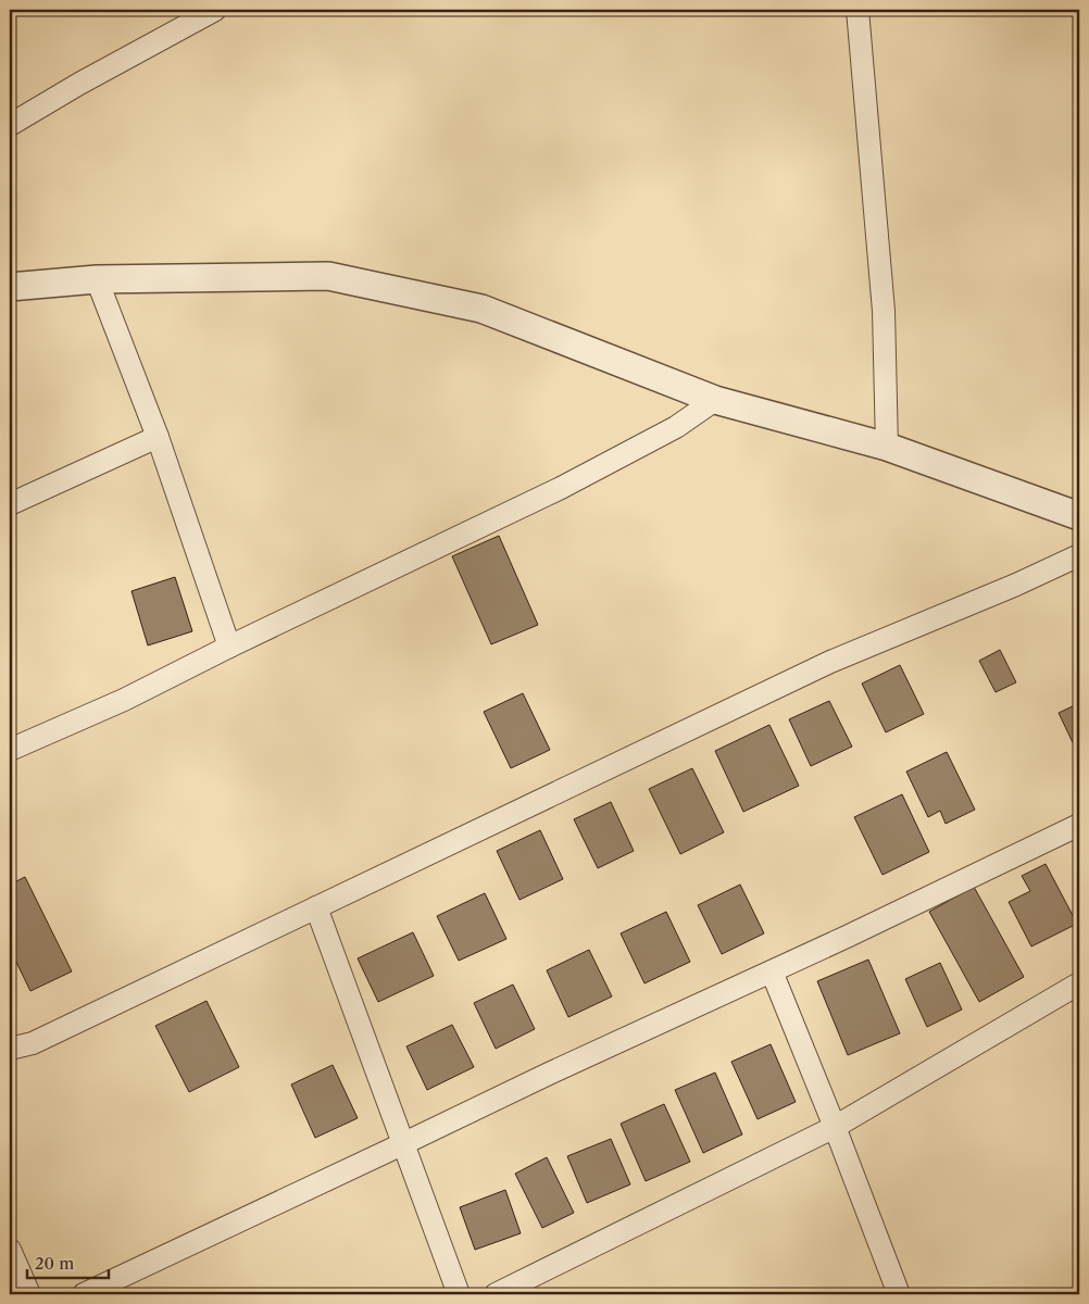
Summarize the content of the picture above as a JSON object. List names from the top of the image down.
{
  "scale_bar": "20 m"
}
